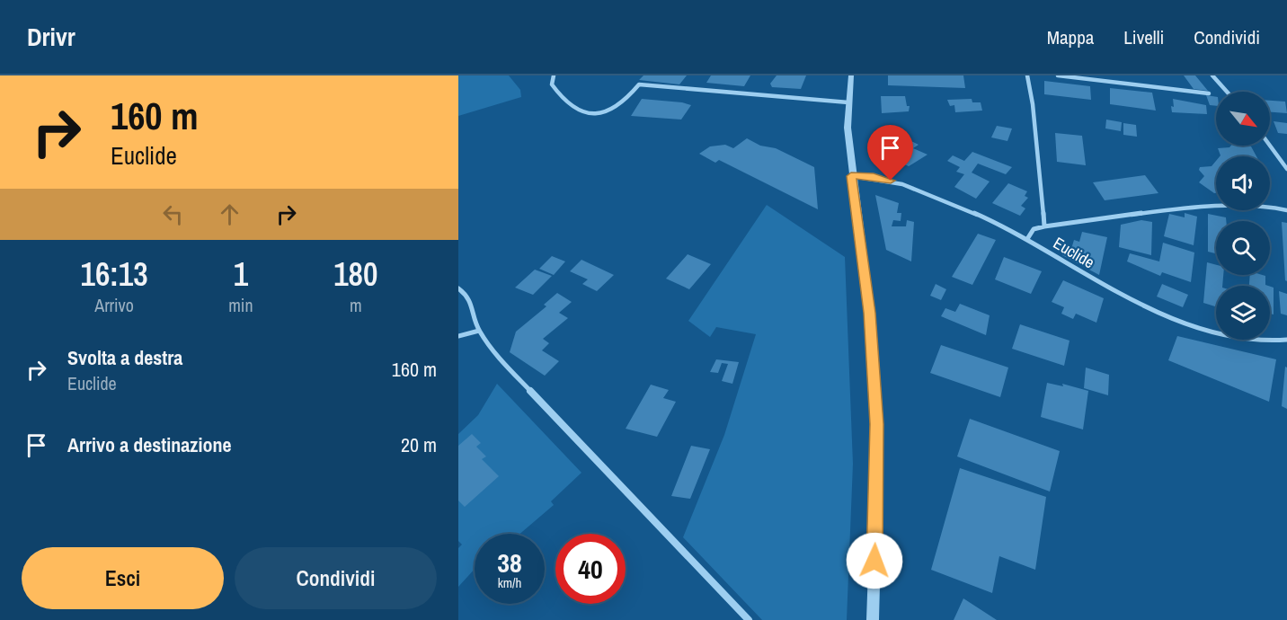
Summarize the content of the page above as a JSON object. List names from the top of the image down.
{
  "streets": {
    "street": ["Euclide"]
  },
  "north": "bottom right",
  "page": {
    "header": "Drivr",
    "nav": ["Mappa", "Livelli", "Condividi"],
    "turn": ["160 m", "Euclide"],
    "eta": [
      "16:13",
      "Arrivo",
      "1",
      "min",
      "180",
      "m"
    ],
    "list": [
      {
        "name": "Svolta a destra",
        "note": "Euclide",
        "value": "160 m"
      },
      {
        "name": "Arrivo a destinazione",
        "value": "20 m"
      }
    ],
    "speed": "38 km/h",
    "limit": "40",
    "buttons": ["Esci", "Condividi"]
  }
}
